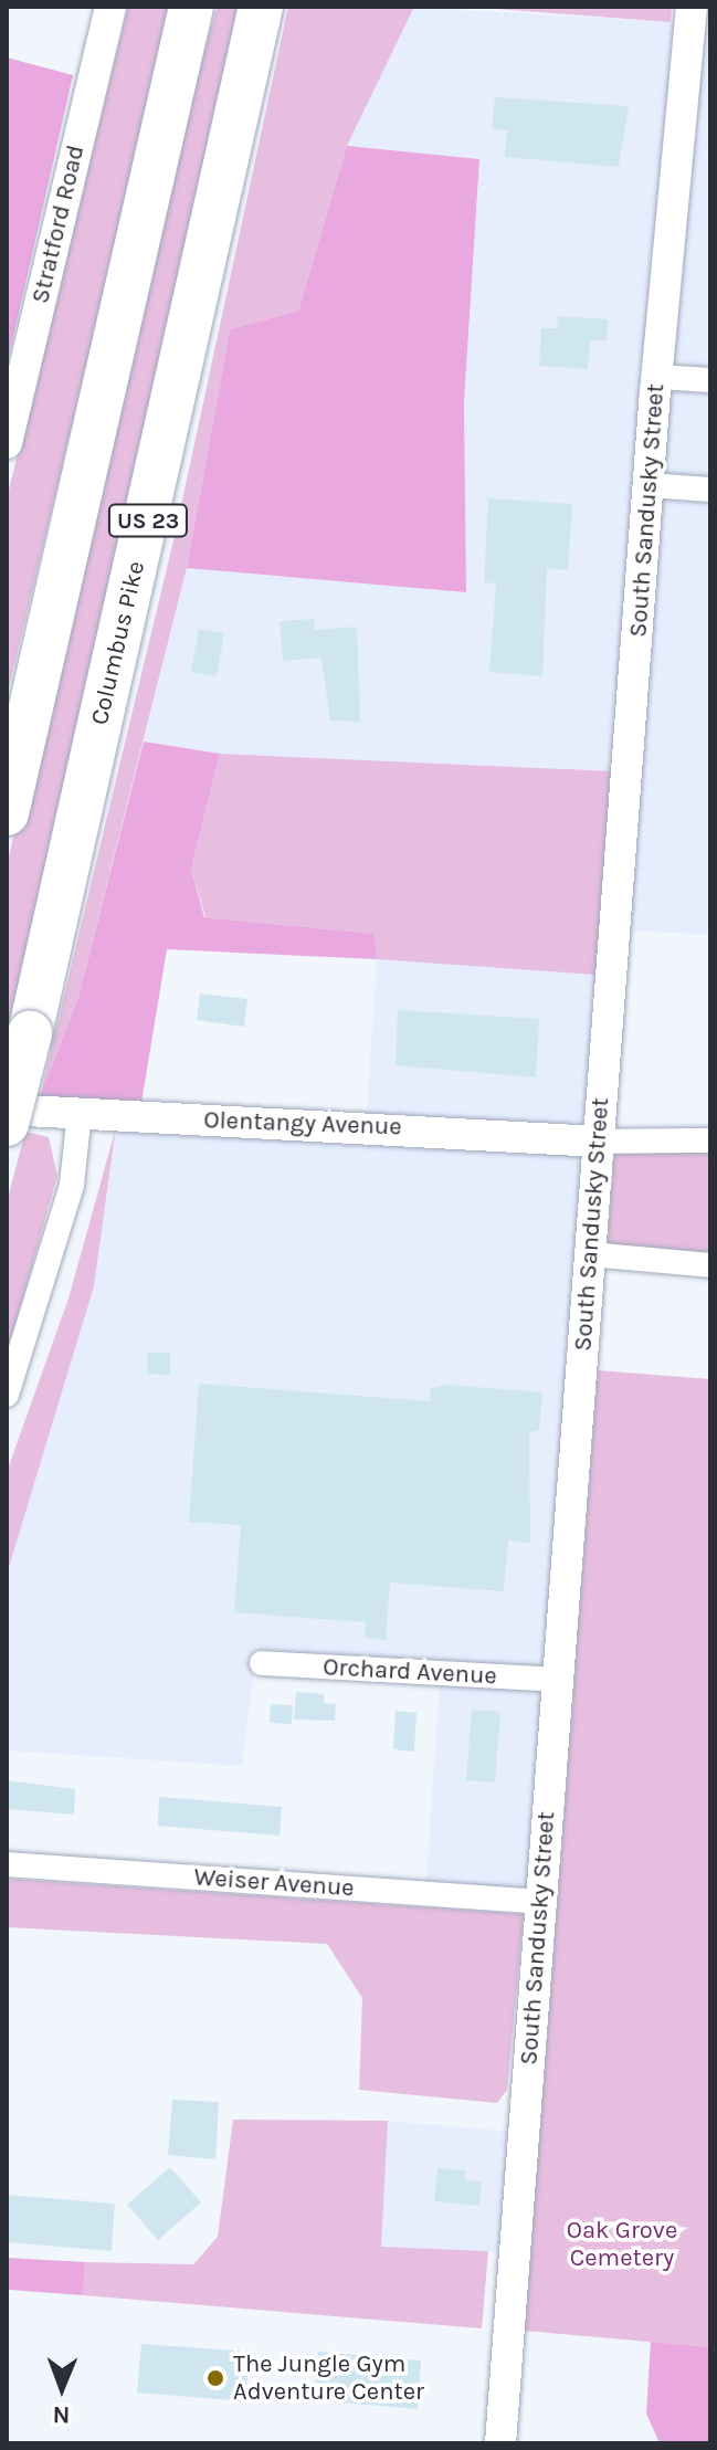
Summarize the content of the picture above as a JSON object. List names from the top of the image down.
{
  "streets": {
    "highway": ["US 23", "Columbus Pike"],
    "street": [
      "Stratford Road",
      "South Sandusky Street",
      "Olentangy Avenue",
      "Orchard Avenue",
      "Weiser Avenue"
    ]
  },
  "crossings": [
    ["South Sandusky Street", "Olentangy Avenue"],
    ["South Sandusky Street", "Orchard Avenue"],
    ["South Sandusky Street", "Weiser Avenue"]
  ],
  "parks": ["Oak Grove Cemetery"],
  "places": ["The Jungle Gym Adventure Center"],
  "north": "bottom"
}
